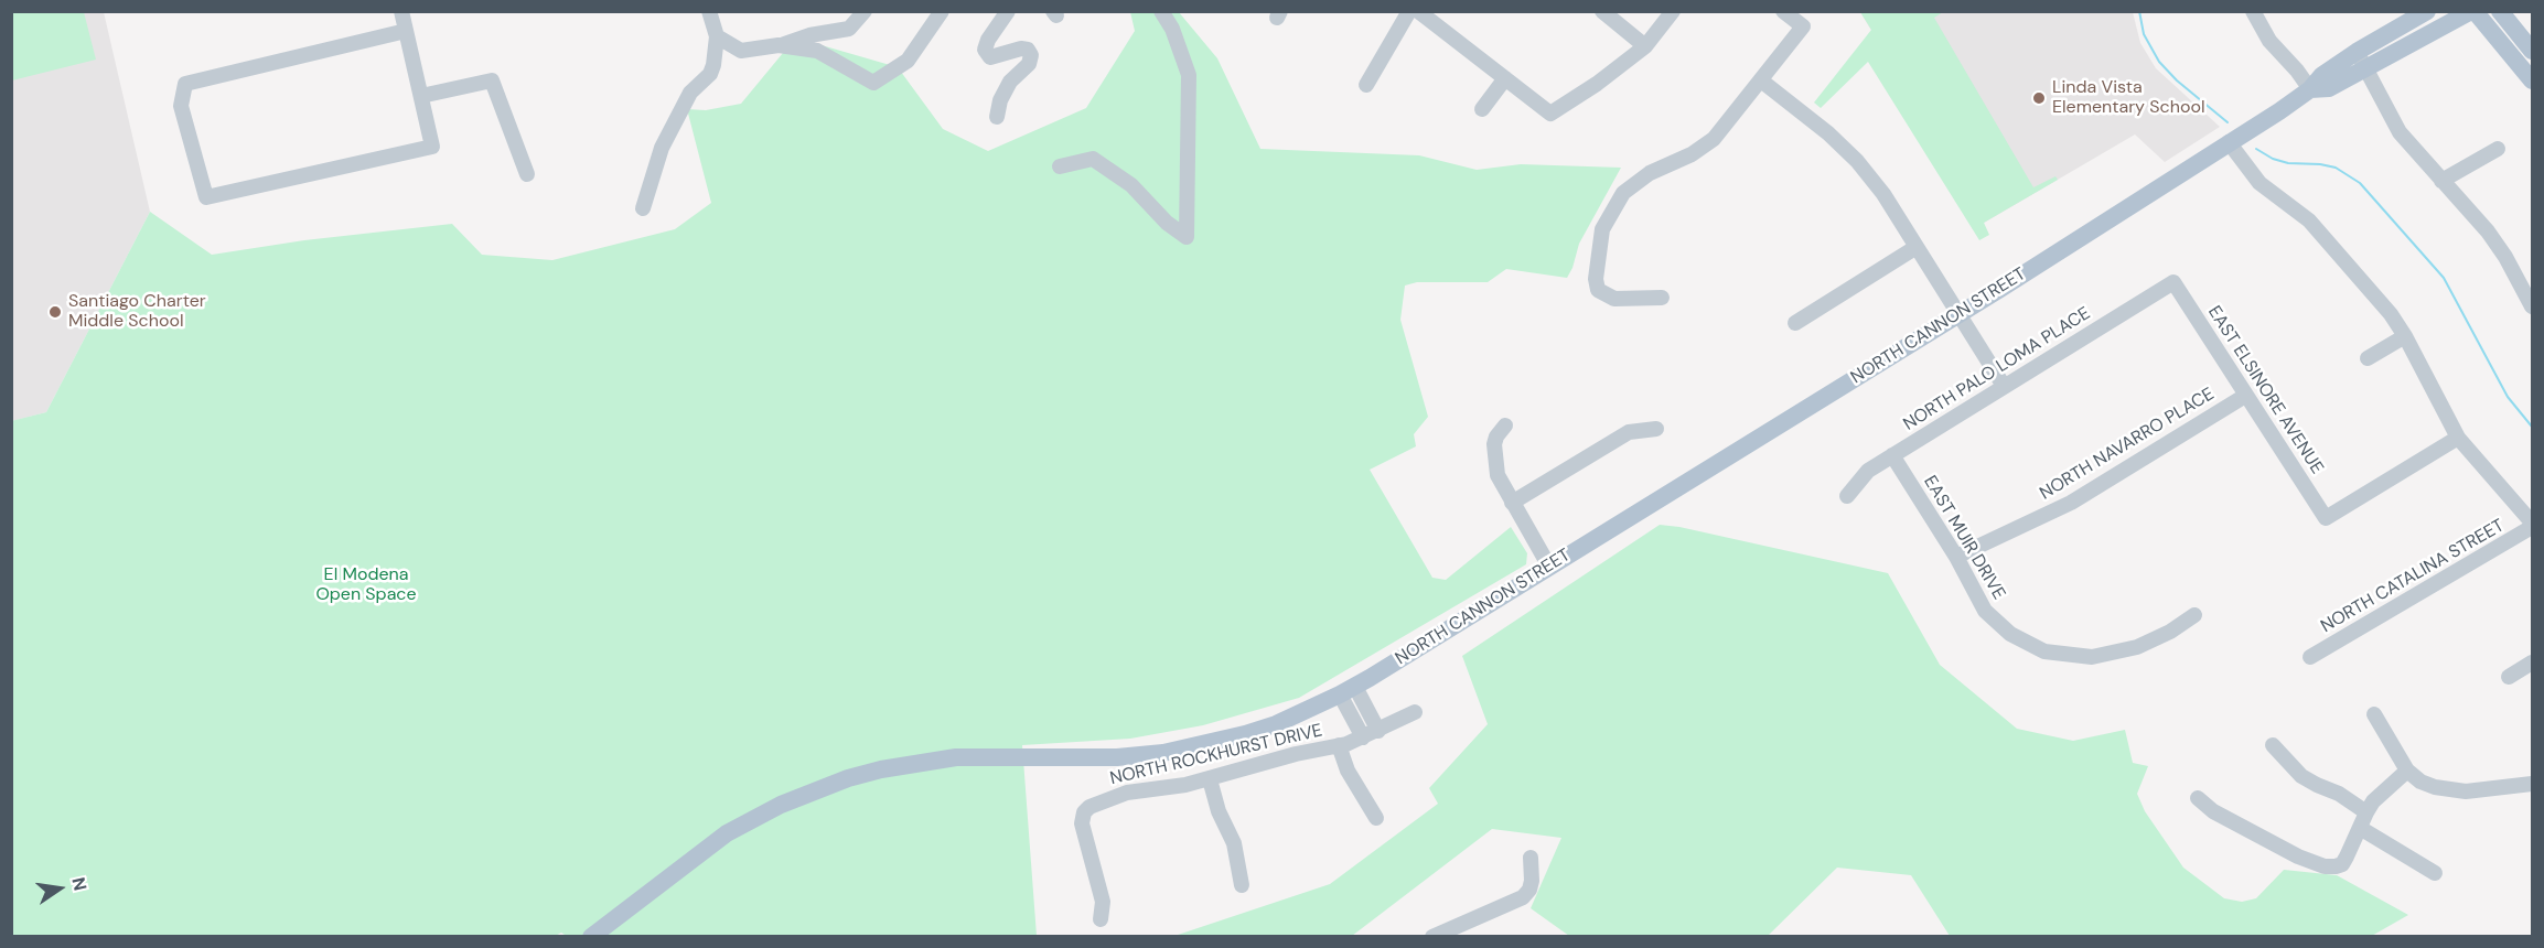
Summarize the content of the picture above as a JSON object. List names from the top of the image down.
{
  "streets": {
    "main road": ["NORTH CANNON STREET"],
    "street": [
      "NORTH PALO LOMA PLACE",
      "EAST ELSINORE AVENUE",
      "NORTH NAVARRO PLACE",
      "EAST MUIR DRIVE",
      "NORTH CATALINA STREET",
      "NORTH ROCKHURST DRIVE"
    ]
  },
  "crossings": [
    ["NORTH PALO LOMA PLACE", "EAST ELSINORE AVENUE"],
    ["NORTH PALO LOMA PLACE", "EAST MUIR DRIVE"],
    ["EAST ELSINORE AVENUE", "NORTH NAVARRO PLACE"],
    ["NORTH NAVARRO PLACE", "EAST MUIR DRIVE"]
  ],
  "parks": ["El Modena Open Space"],
  "places": ["Linda Vista Elementary School", "Santiago Charter Middle School"],
  "north": "right"
}
